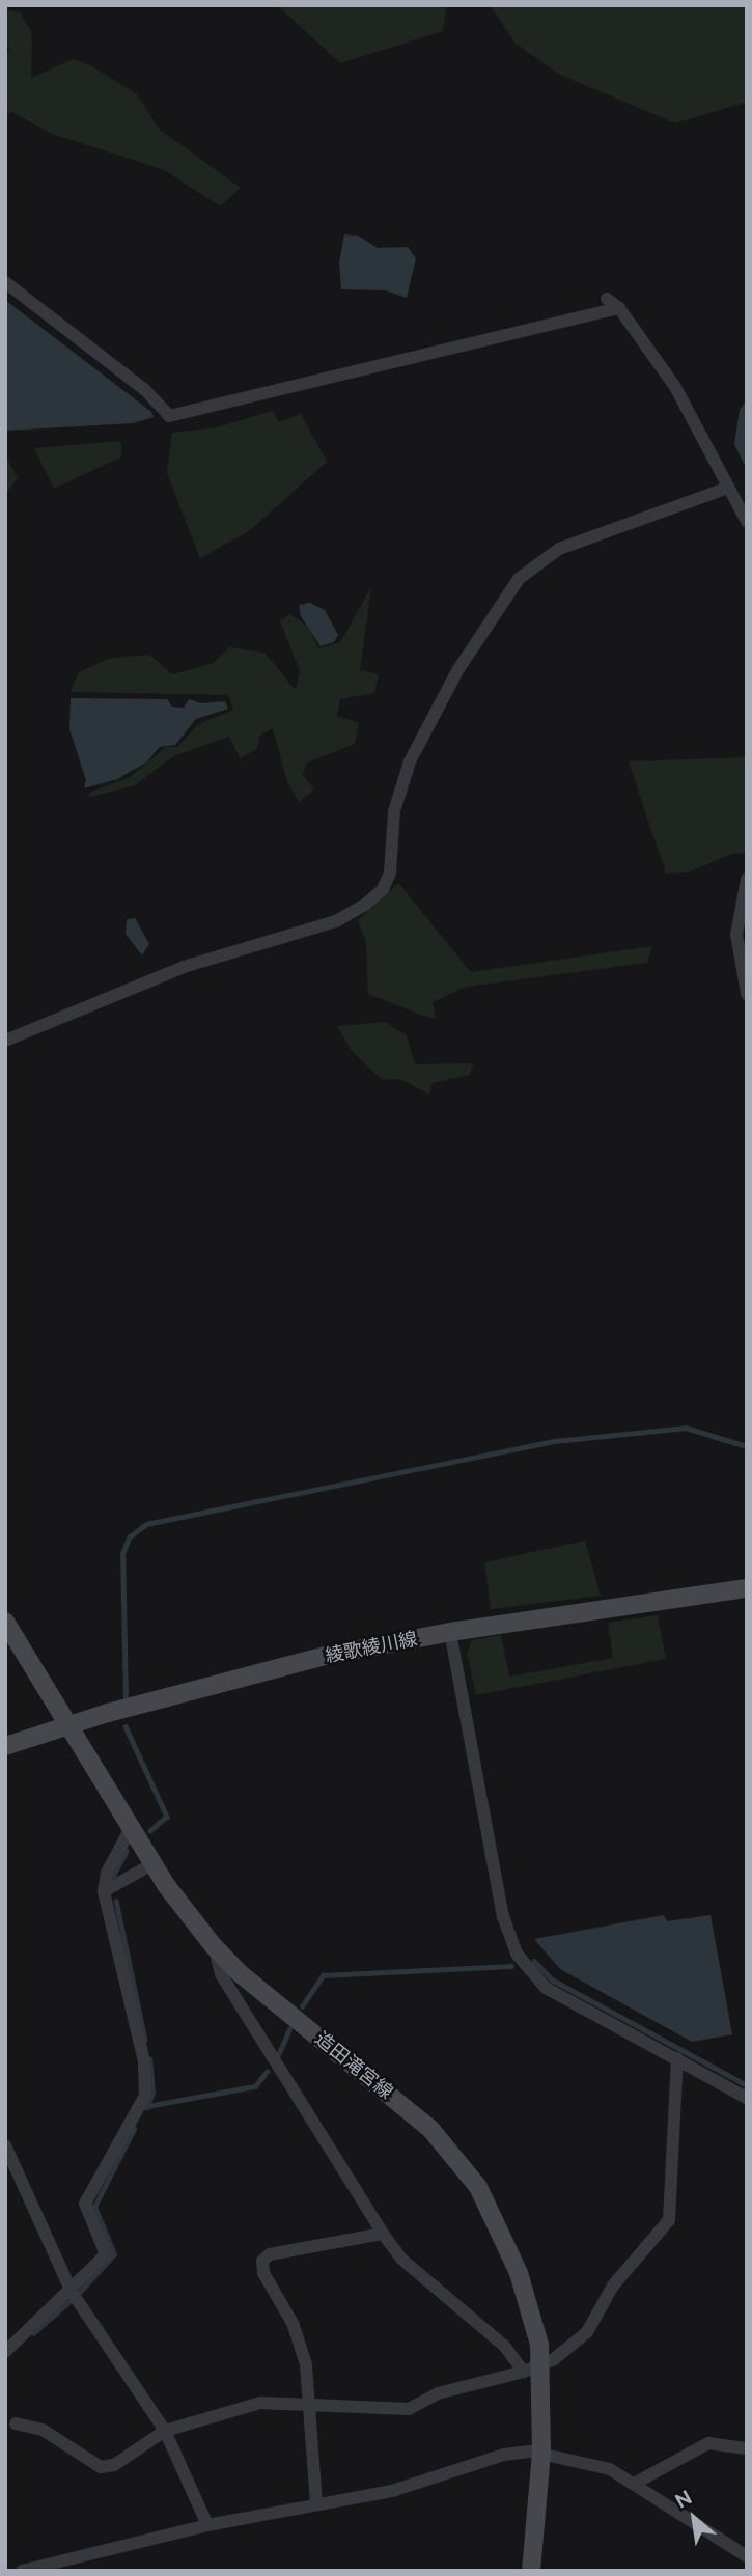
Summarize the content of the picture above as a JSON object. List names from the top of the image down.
{
  "streets": {
    "main road": ["綾歌綾川線", "造田滝宮線"]
  },
  "crossings": [
    ["綾歌綾川線", "造田滝宮線"]
  ],
  "north": "top left"
}
